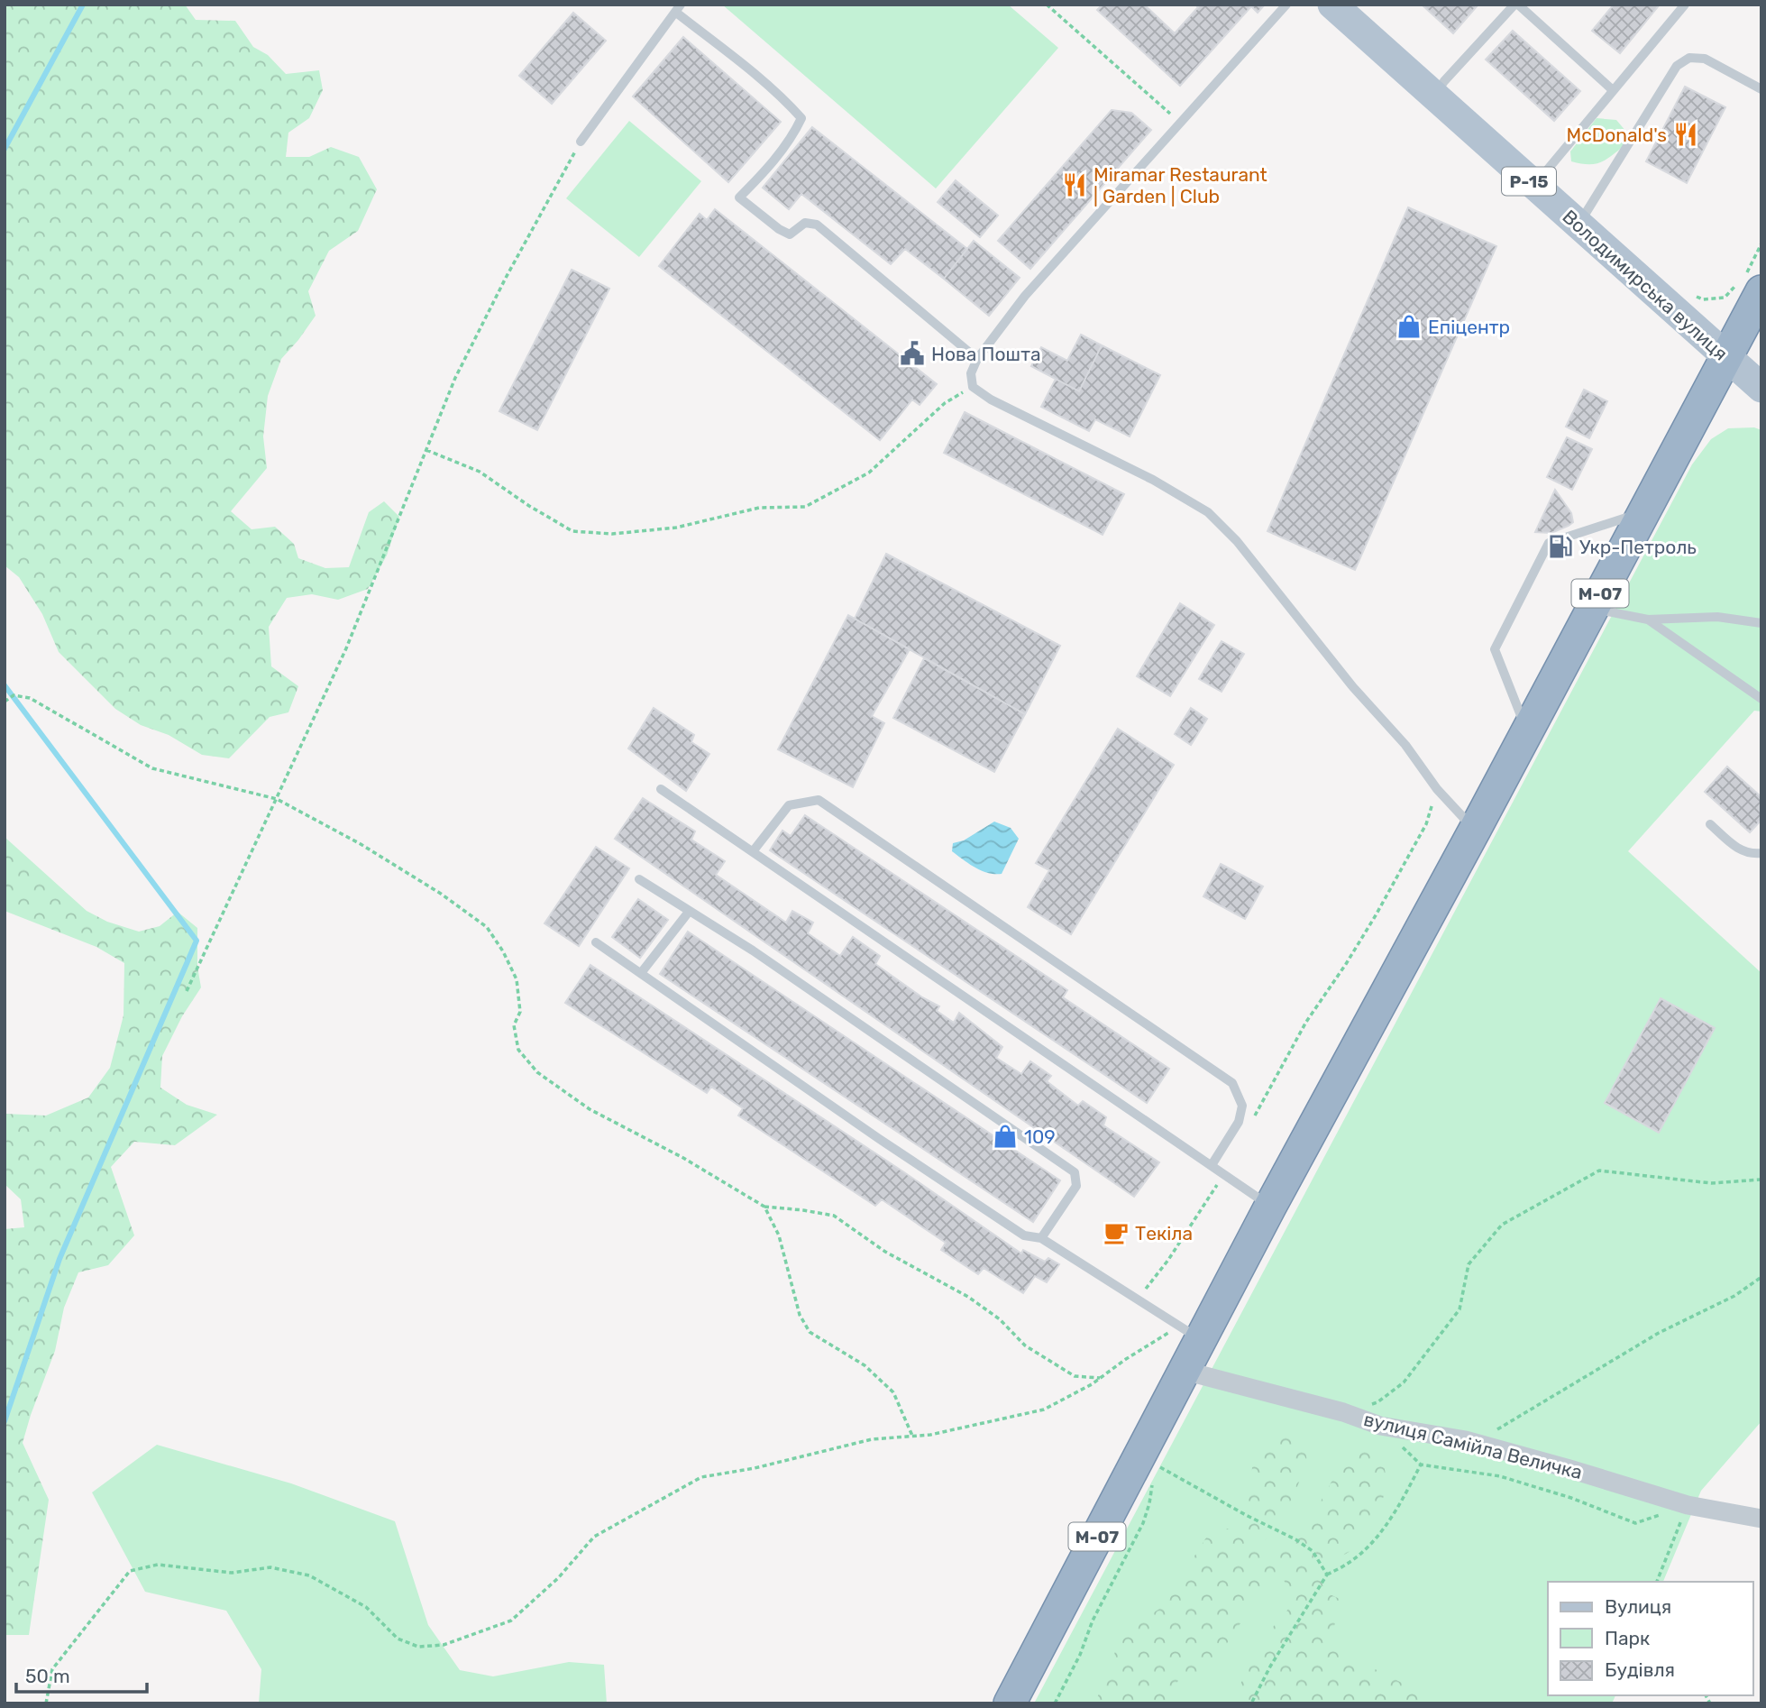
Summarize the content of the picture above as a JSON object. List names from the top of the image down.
{
  "streets": {
    "highway": ["М-07"],
    "main road": ["Р-15", "Володимирська вулиця"],
    "street": ["вулиця Самійла Величка"]
  },
  "crossings": [
    ["Володимирська вулиця", "М-07"],
    ["М-07", "вулиця Самійла Величка"]
  ],
  "places": {
    "restaurant": ["McDonald's", "Miramar Restaurant | Garden | Club"],
    "shop": ["Епіцентр", "109"],
    "public building": ["Нова Пошта"],
    "fuel station": ["Укр-Петроль"],
    "cafe": ["Текіла"]
  },
  "legend": ["Вулиця", "Парк", "Будівля"],
  "scale_bar": "50 m"
}
